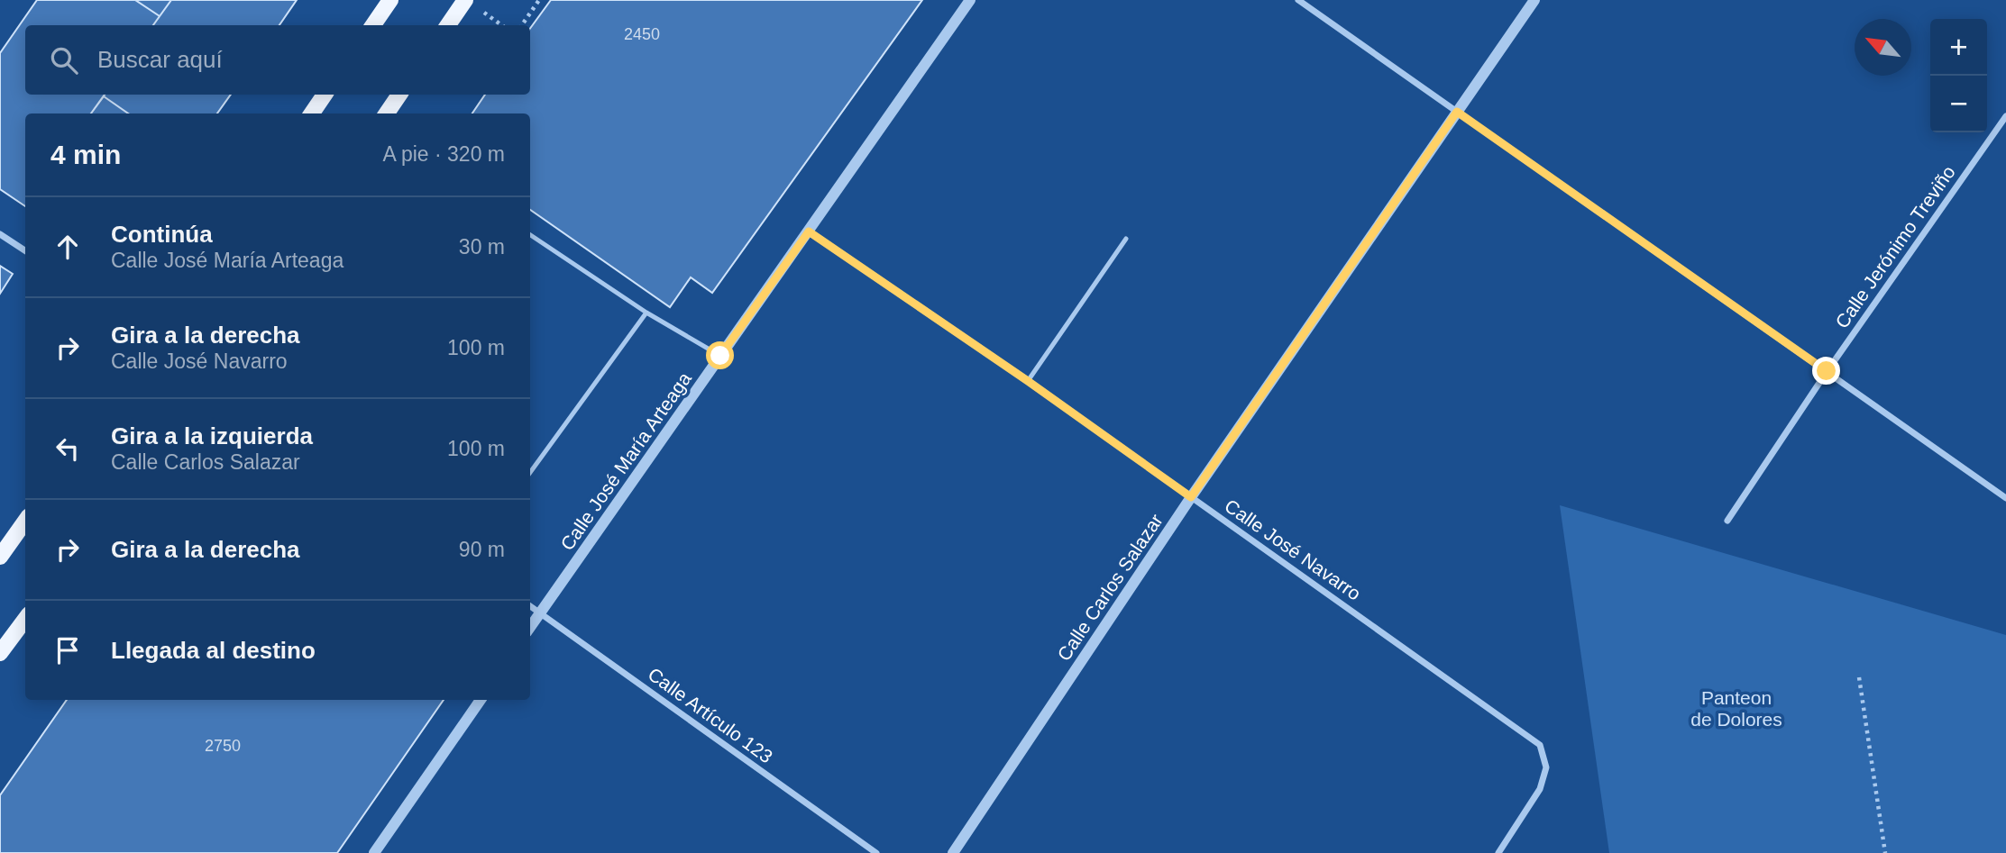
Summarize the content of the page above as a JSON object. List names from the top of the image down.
{
  "streets": {
    "street": [
      "Calle Jerónimo Treviño",
      "Calle José María Arteaga",
      "Calle José Navarro",
      "Calle Carlos Salazar",
      "Calle Artículo 123"
    ]
  },
  "crossings": [
    ["Calle José María Arteaga", "Calle José Navarro"],
    ["Calle José María Arteaga", "Calle Artículo 123"],
    ["Calle José Navarro", "Calle Carlos Salazar"]
  ],
  "parks": ["Panteon de Dolores"],
  "house_numbers": ["2450", "2750"],
  "north": "top left",
  "page": {
    "map_buttons": ["+", "−"],
    "search": "Buscar aquí",
    "heading": ["4 min", "A pie · 320 m"],
    "list": [
      ["Continúa", "Calle José María Arteaga", "30 m"],
      ["Gira a la derecha", "Calle José Navarro", "100 m"],
      ["Gira a la izquierda", "Calle Carlos Salazar", "100 m"],
      ["Gira a la derecha", "90 m"],
      "Llegada al destino"
    ]
  }
}
